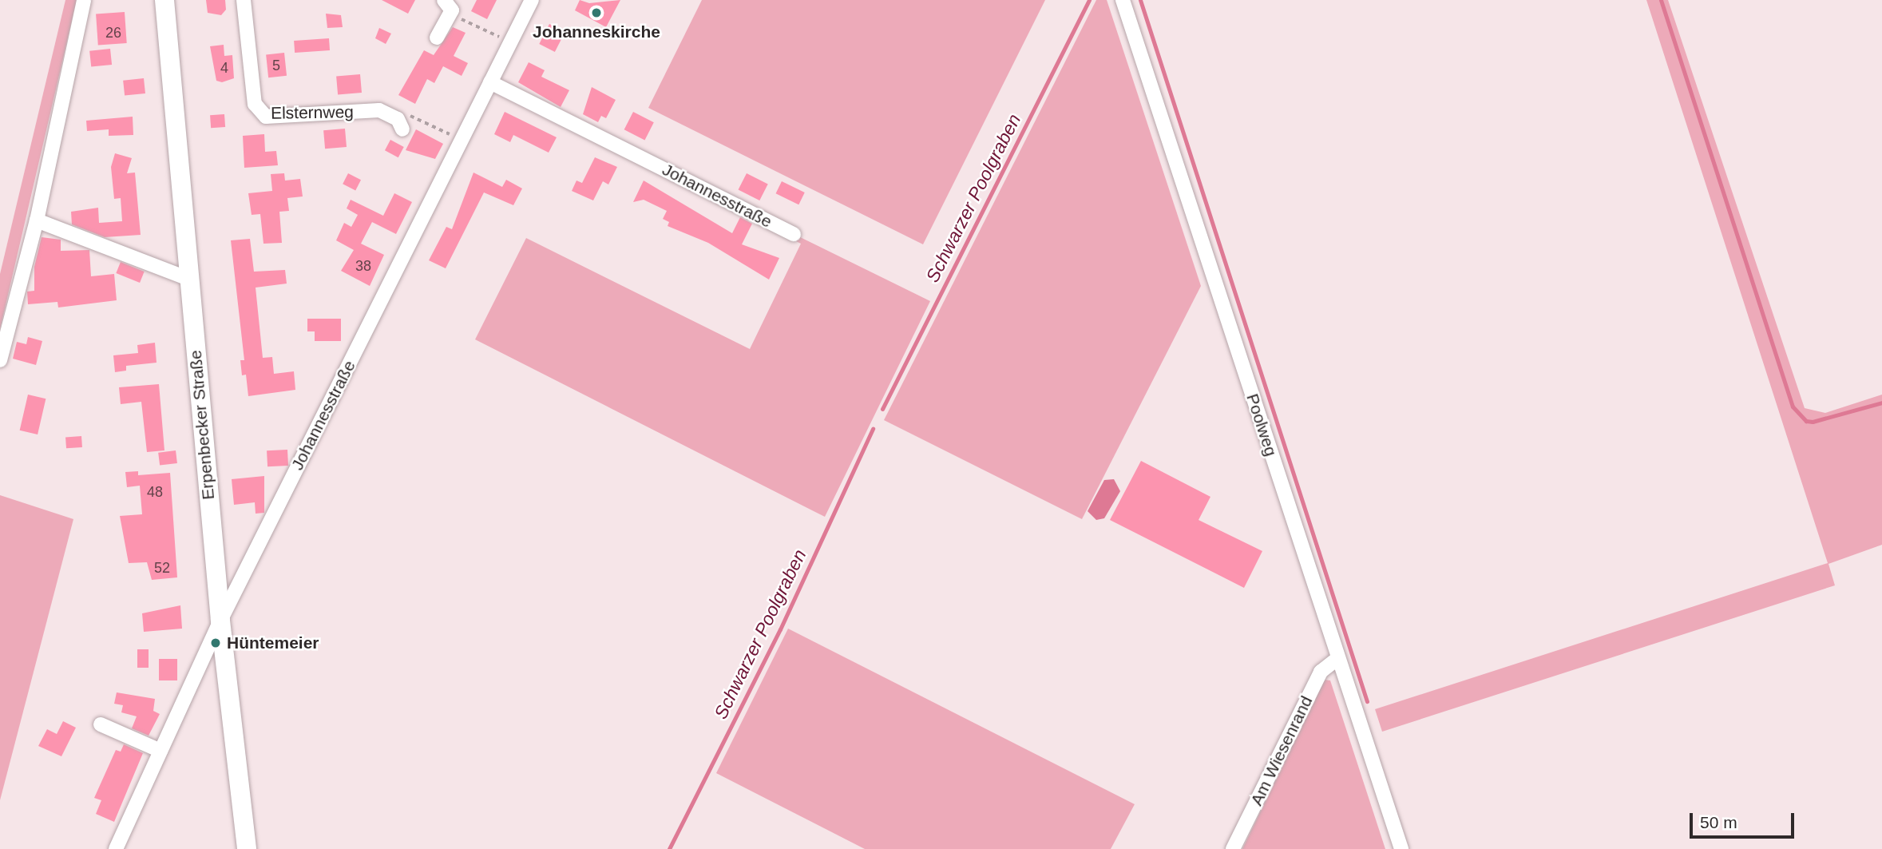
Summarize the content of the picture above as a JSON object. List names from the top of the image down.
{
  "streets": {
    "main road": ["Erpenbecker Straße"],
    "street": [
      "Elsternweg",
      "Johannesstraße",
      "Poolweg",
      "Am Wiesenrand"
    ]
  },
  "crossings": [
    ["Johannesstraße", "Erpenbecker Straße"],
    ["Poolweg", "Am Wiesenrand"]
  ],
  "water": ["Schwarzer Poolgraben"],
  "places": ["Johanneskirche", "Hüntemeier"],
  "house_numbers": [
    "26",
    "5",
    "4",
    "38",
    "48",
    "52"
  ],
  "scale_bar": "50 m"
}
